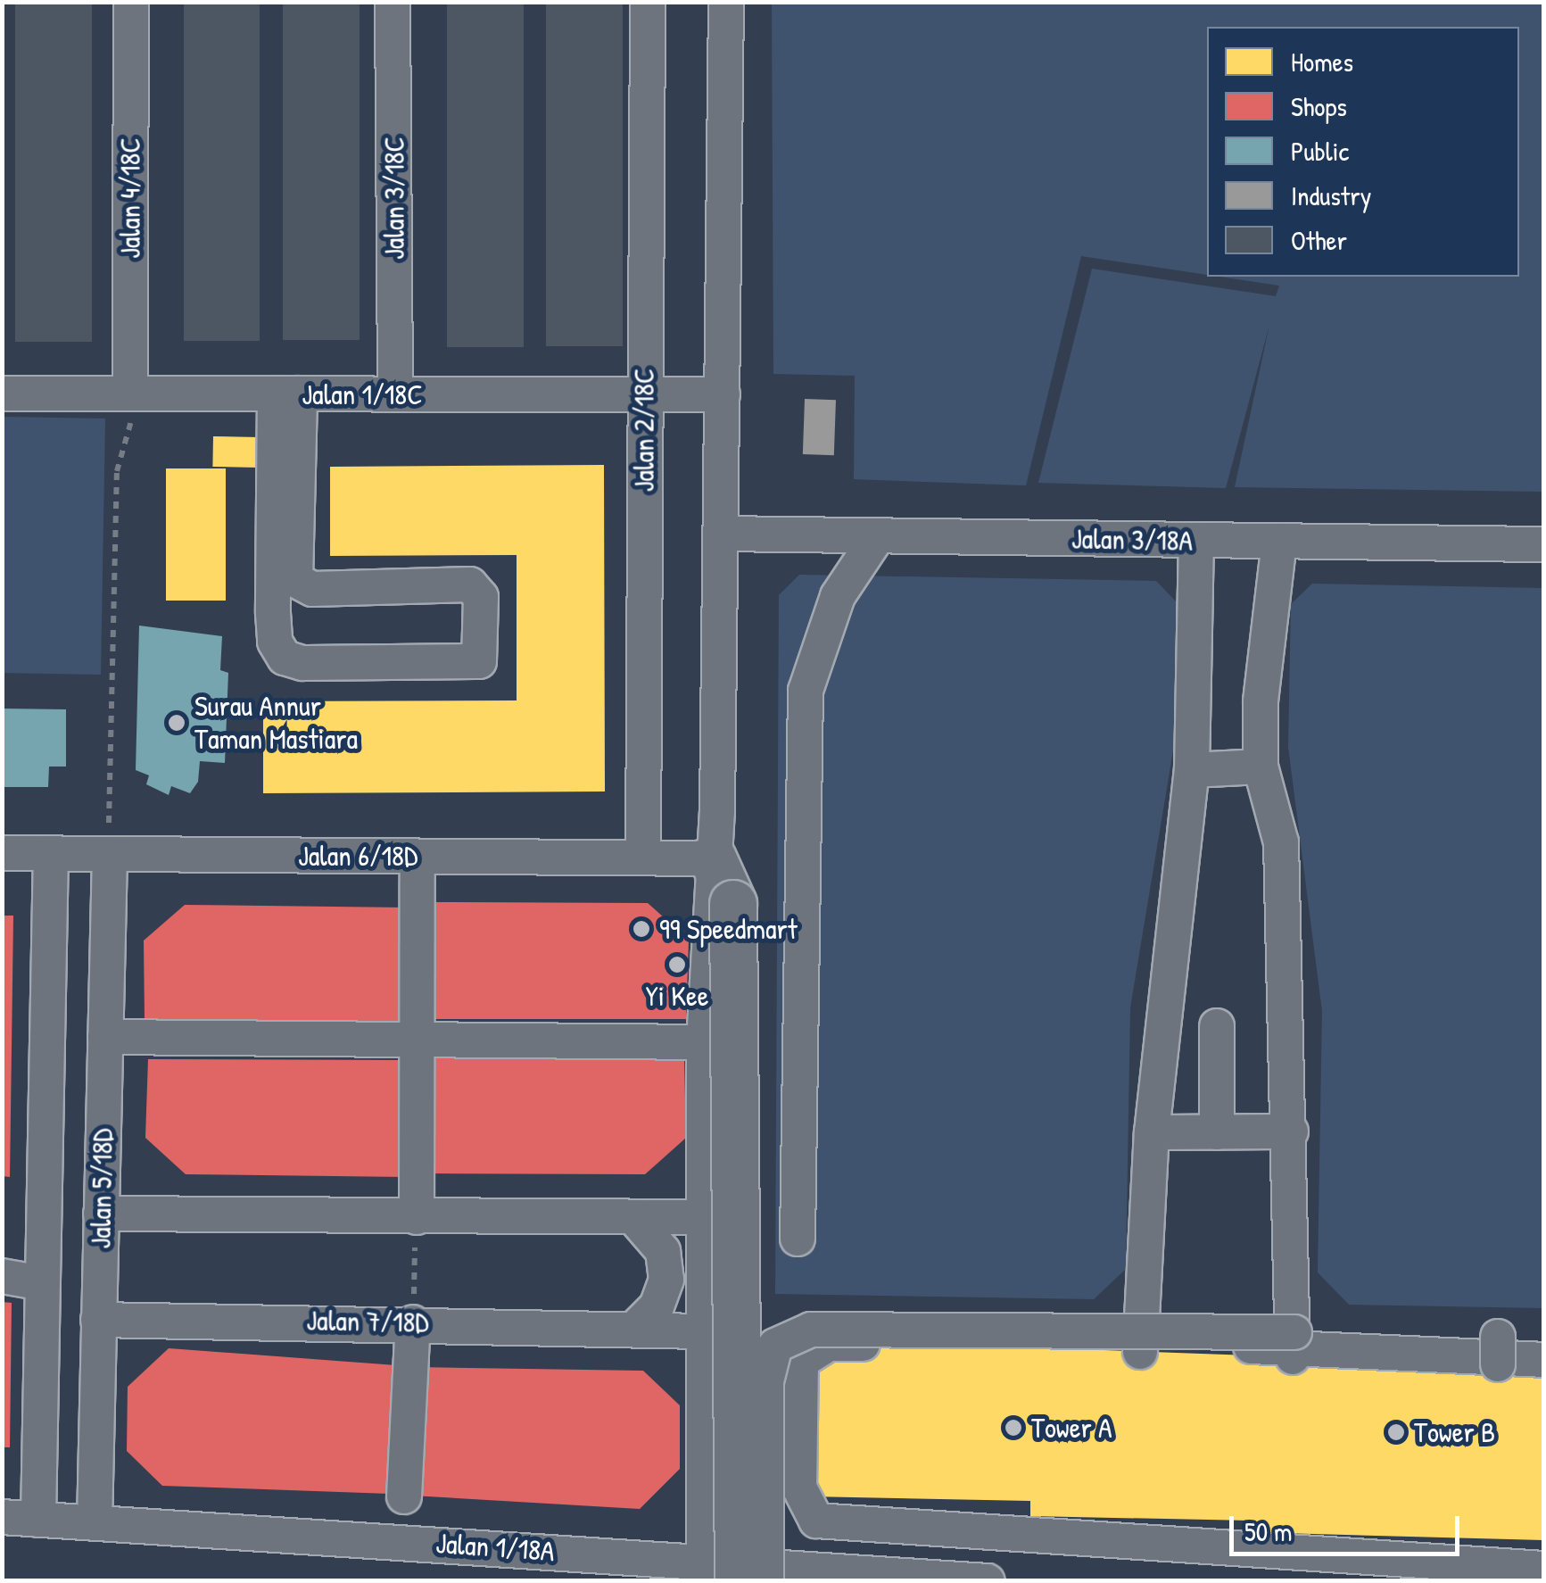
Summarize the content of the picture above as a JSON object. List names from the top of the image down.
{
  "streets": {
    "street": [
      "Jalan 4/18C",
      "Jalan 3/18C",
      "Jalan 1/18C",
      "Jalan 2/18C",
      "Jalan 3/18A",
      "Jalan 6/18D",
      "Jalan 5/18D",
      "Jalan 7/18D",
      "Jalan 1/18A"
    ]
  },
  "crossings": [
    ["Jalan 4/18C", "Jalan 1/18C"],
    ["Jalan 3/18C", "Jalan 1/18C"],
    ["Jalan 1/18C", "Jalan 2/18C"],
    ["Jalan 2/18C", "Jalan 6/18D"],
    ["Jalan 6/18D", "Jalan 5/18D"],
    ["Jalan 5/18D", "Jalan 7/18D"],
    ["Jalan 5/18D", "Jalan 1/18A"]
  ],
  "places": [
    "Surau Annur Taman Mastiara",
    "99 Speedmart",
    "Yi Kee",
    "Tower A",
    "Tower B"
  ],
  "legend": [
    "Homes",
    "Shops",
    "Public",
    "Industry",
    "Other"
  ],
  "scale_bar": "50 m"
}
